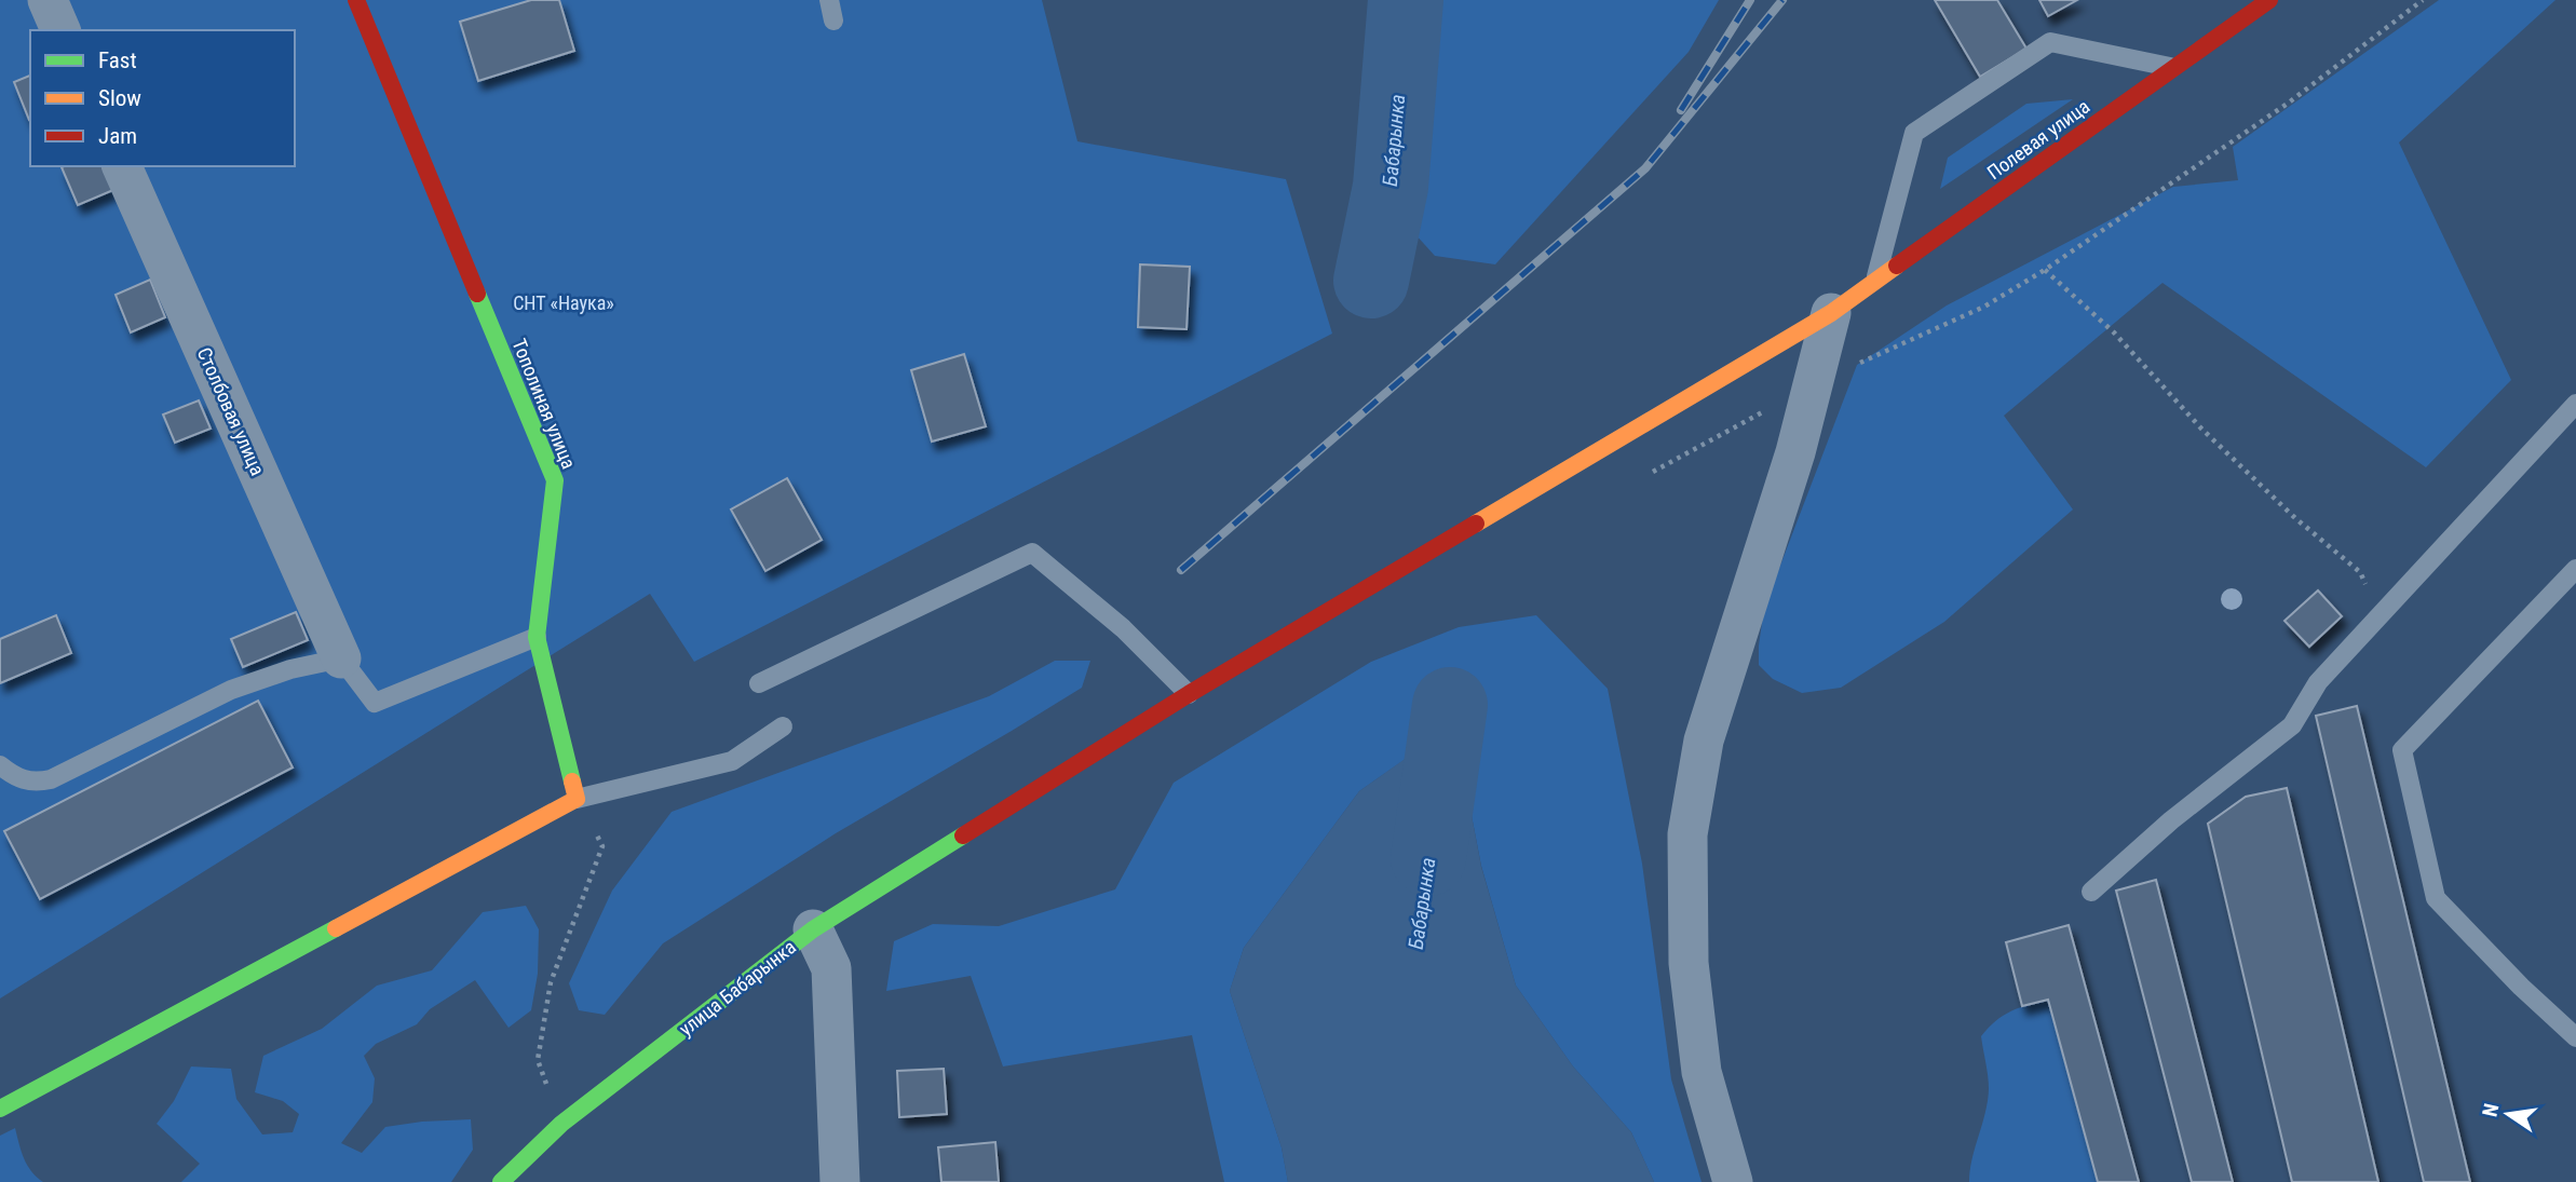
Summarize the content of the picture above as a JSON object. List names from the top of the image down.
{
  "streets": {
    "street": [
      "Полевая улица",
      "Тополиная улица",
      "Столбовая улица",
      "улица Бабарынка"
    ]
  },
  "crossings": [
    ["Полевая улица", "улица Бабарынка"]
  ],
  "water": ["Бабарынка"],
  "parks": ["СНТ «Наука»"],
  "legend": ["Fast", "Slow", "Jam"],
  "north": "left"
}
